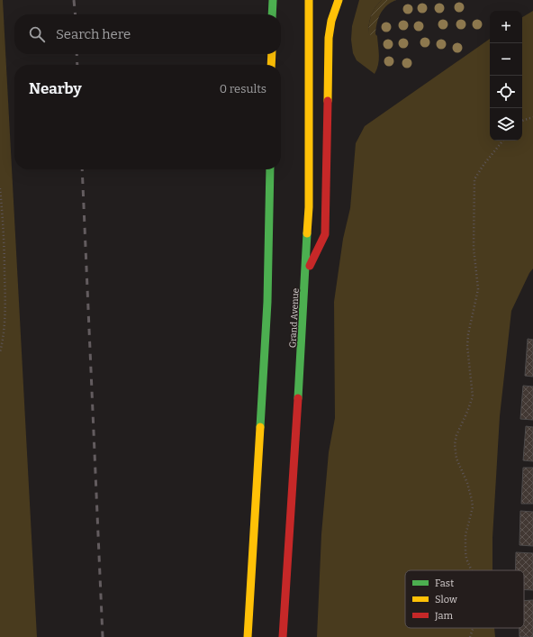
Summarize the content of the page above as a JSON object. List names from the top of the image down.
{
  "streets": {
    "highway": ["Grand Avenue"]
  },
  "legend": ["Fast", "Slow", "Jam"],
  "page": {
    "map_buttons": ["+", "−"],
    "search": "Search here",
    "heading": ["Nearby", "0 results"]
  }
}
